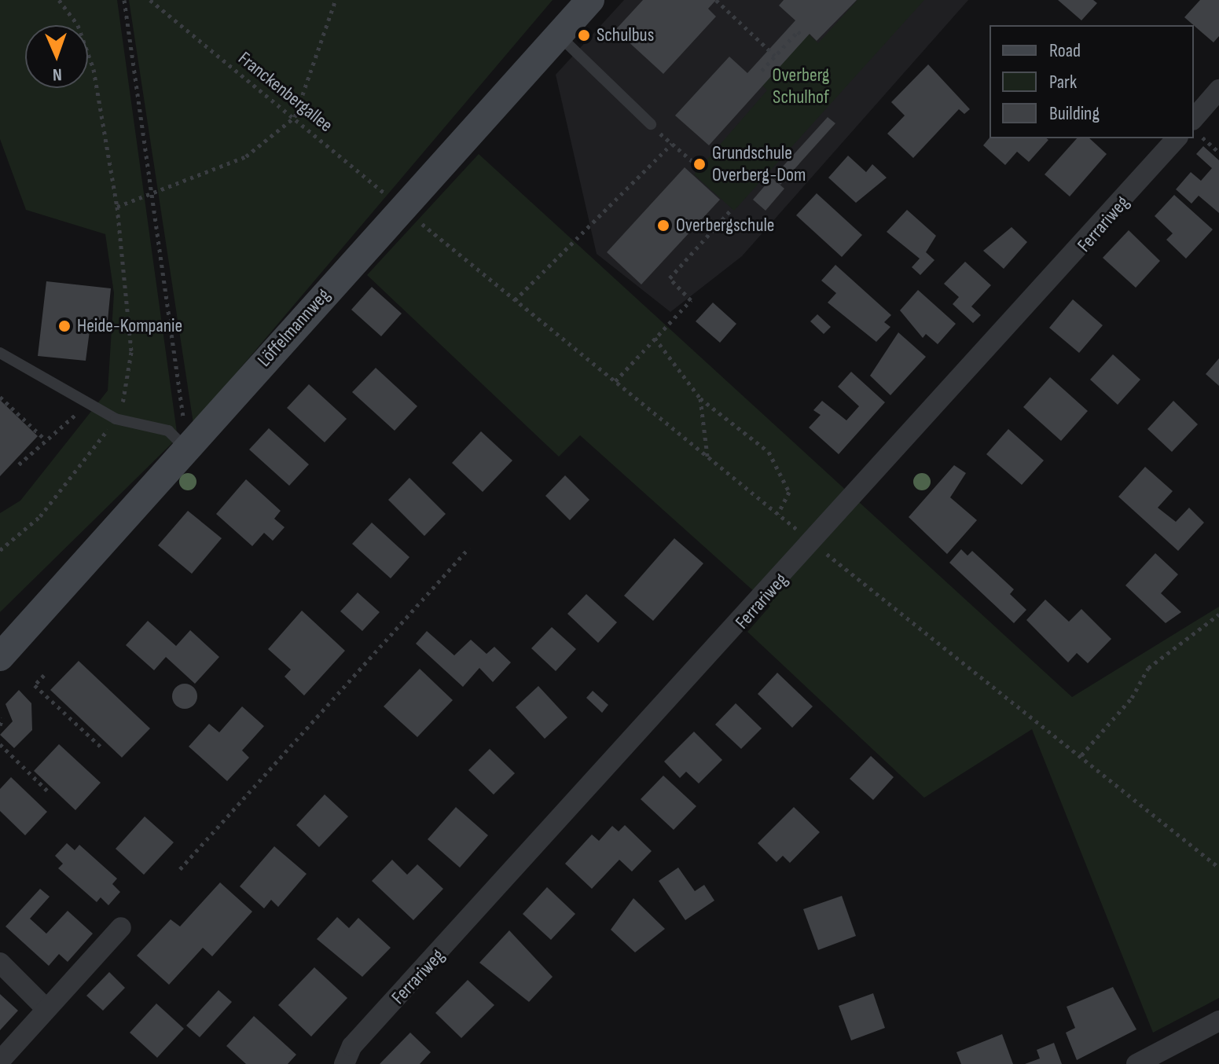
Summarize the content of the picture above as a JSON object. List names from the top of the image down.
{
  "streets": {
    "street": ["Ferrariweg", "Löffelmannweg"],
    "path": ["Franckenbergallee"]
  },
  "crossings": [
    ["Franckenbergallee", "Löffelmannweg"]
  ],
  "parks": ["Overberg Schulhof"],
  "places": [
    "Schulbus",
    "Grundschule Overberg-Dom",
    "Overbergschule",
    "Heide-Kompanie"
  ],
  "legend": ["Road", "Park", "Building"],
  "north": "bottom"
}
